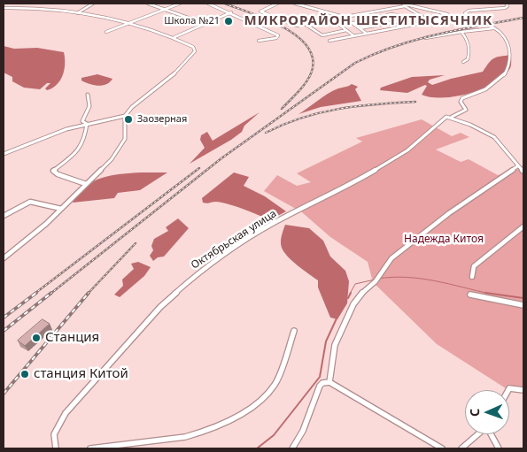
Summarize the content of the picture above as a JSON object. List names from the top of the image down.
{
  "streets": {
    "street": ["Октябрьская улица"]
  },
  "districts": ["МИКРОРАЙОН ШЕСТИТЫСЯЧНИК"],
  "parks": ["Надежда Китоя"],
  "places": [
    "Школа №21",
    "Заозерная",
    "Станция",
    "станция Китой"
  ],
  "north": "left"
}
